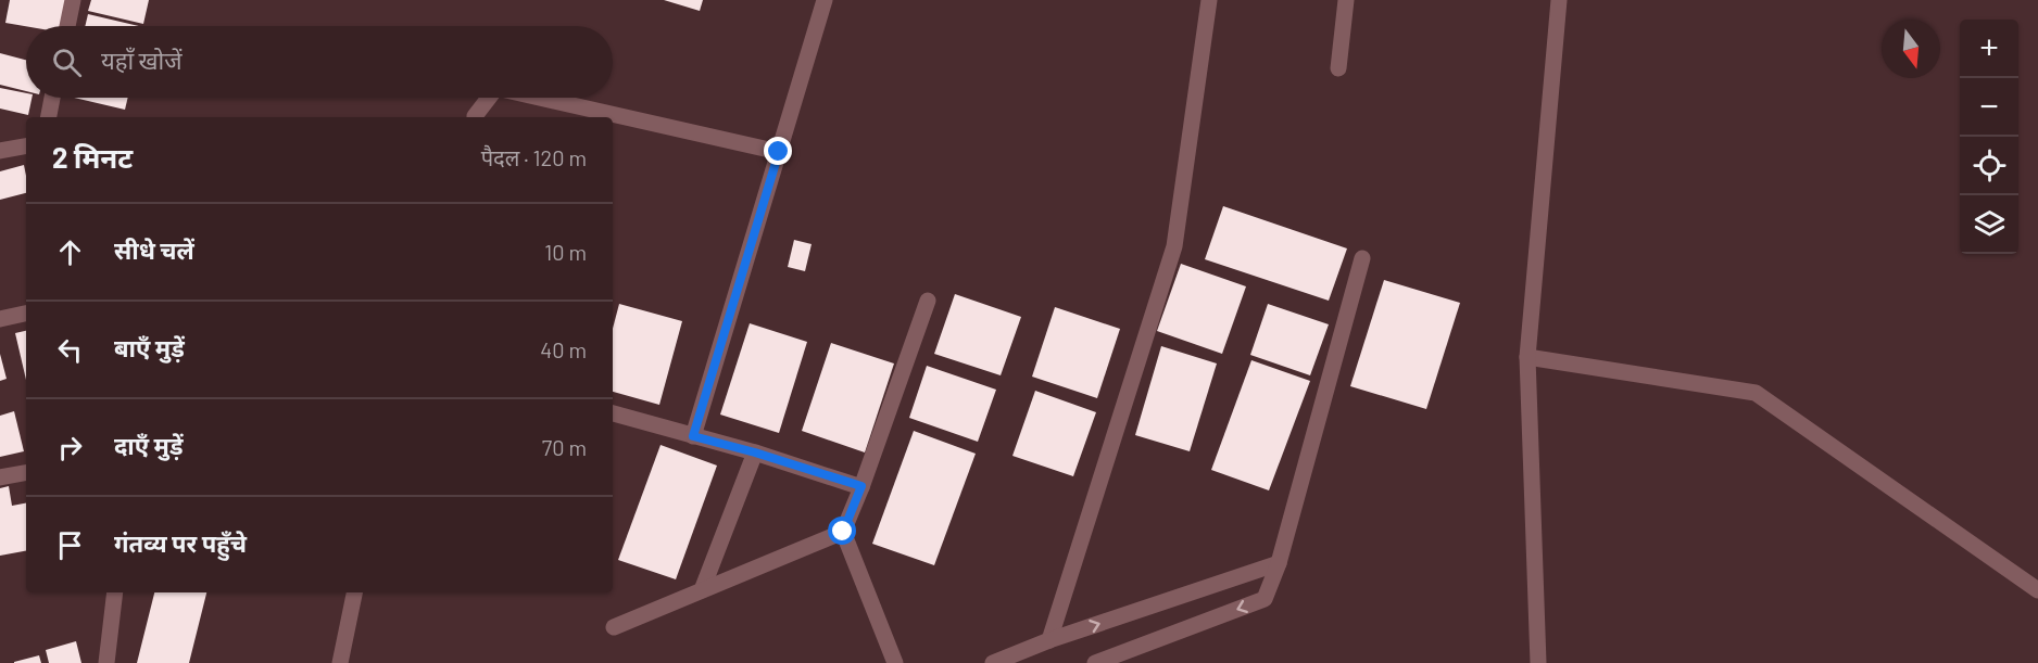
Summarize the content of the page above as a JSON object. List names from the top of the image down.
{
  "north": "bottom",
  "page": {
    "map_buttons": ["+", "−"],
    "search": "यहाँ खोजें",
    "heading": ["2 मिनट", "पैदल · 120 m"],
    "list": [
      ["सीधे चलें", "10 m"],
      ["बाएँ मुड़ें", "40 m"],
      ["दाएँ मुड़ें", "70 m"],
      "गंतव्य पर पहुँचे"
    ]
  }
}
